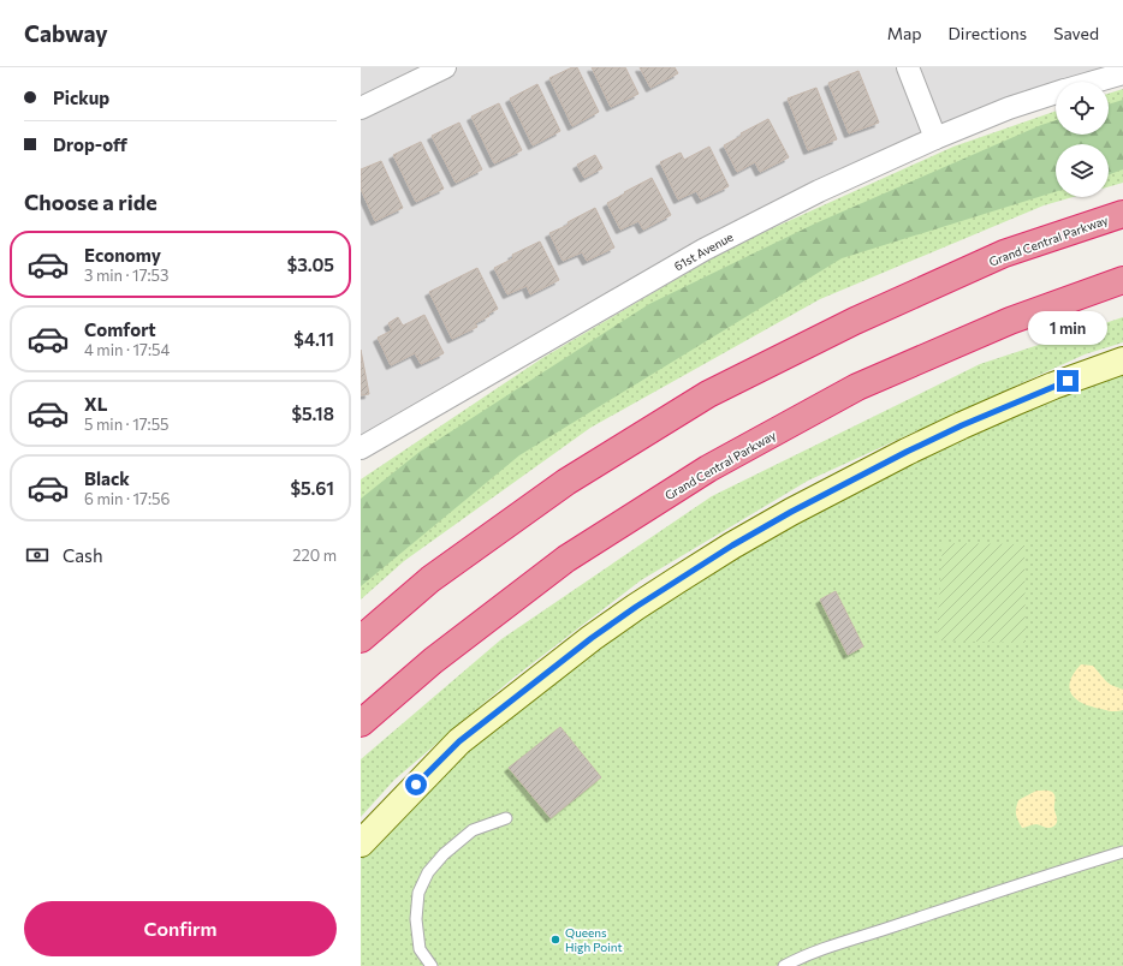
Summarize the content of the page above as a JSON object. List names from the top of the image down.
{
  "streets": {
    "highway": ["Grand Central Parkway"],
    "street": ["61st Avenue"]
  },
  "places": ["Queens High Point"],
  "page": {
    "header": "Cabway",
    "nav": ["Map", "Directions", "Saved"],
    "banner": ["Pickup", "Drop-off"],
    "heading": "Choose a ride",
    "list": [
      {
        "name": "Economy",
        "note": "3 min · 17:53",
        "value": "$3.05"
      },
      {
        "name": "Comfort",
        "note": "4 min · 17:54",
        "value": "$4.11"
      },
      {
        "name": "XL",
        "note": "5 min · 17:55",
        "value": "$5.18"
      },
      {
        "name": "Black",
        "note": "6 min · 17:56",
        "value": "$5.61"
      }
    ],
    "bubble": "1 min",
    "pay": ["Cash", "220 m"],
    "buttons": "Confirm"
  }
}
